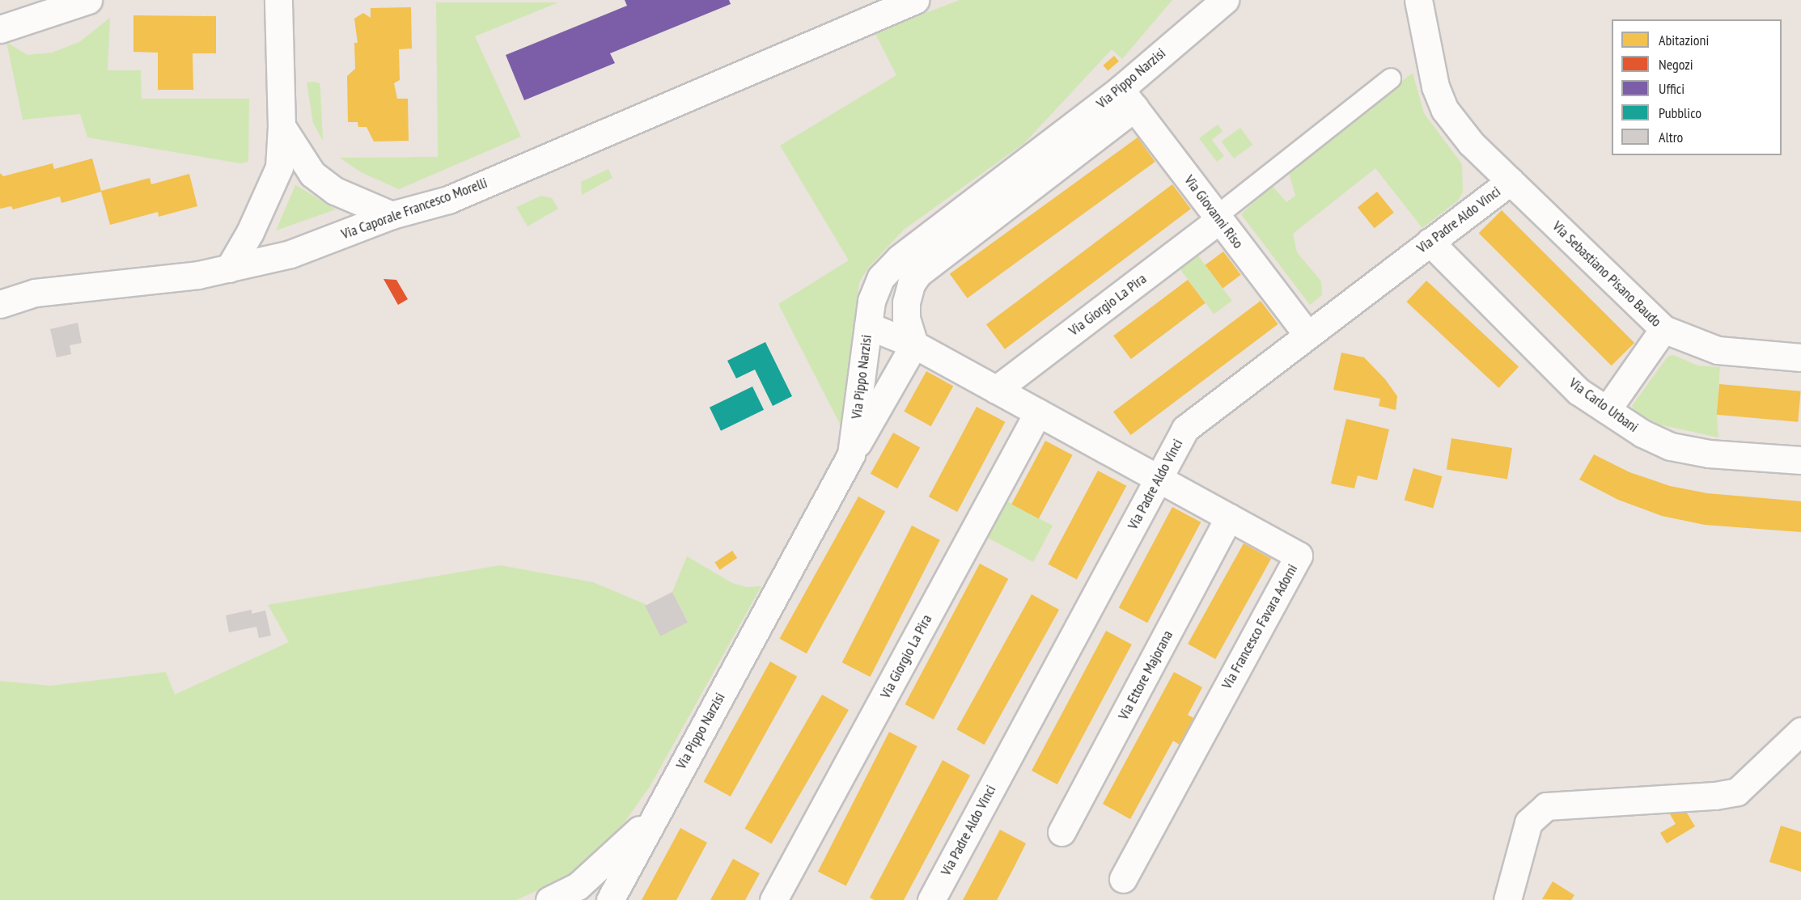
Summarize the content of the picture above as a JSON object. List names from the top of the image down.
{
  "streets": {
    "street": [
      "Via Pippo Narzisi",
      "Via Caporale Francesco Morelli",
      "Via Giovanni Riso",
      "Via Padre Aldo Vinci",
      "Via Sebastiano Pisano Baudo",
      "Via Giorgio La Pira",
      "Via Carlo Urbani",
      "Via Francesco Favara Adorni",
      "Via Ettore Majorana"
    ]
  },
  "crossings": [
    ["Via Pippo Narzisi", "Via Giovanni Riso"],
    ["Via Pippo Narzisi", "Via Francesco Favara Adorni"],
    ["Via Giovanni Riso", "Via Padre Aldo Vinci"],
    ["Via Giovanni Riso", "Via Giorgio La Pira"],
    ["Via Padre Aldo Vinci", "Via Sebastiano Pisano Baudo"],
    ["Via Padre Aldo Vinci", "Via Carlo Urbani"],
    ["Via Padre Aldo Vinci", "Via Francesco Favara Adorni"],
    ["Via Giorgio La Pira", "Via Francesco Favara Adorni"],
    ["Via Francesco Favara Adorni", "Via Ettore Majorana"]
  ],
  "legend": [
    "Abitazioni",
    "Negozi",
    "Uffici",
    "Pubblico",
    "Altro"
  ]
}
